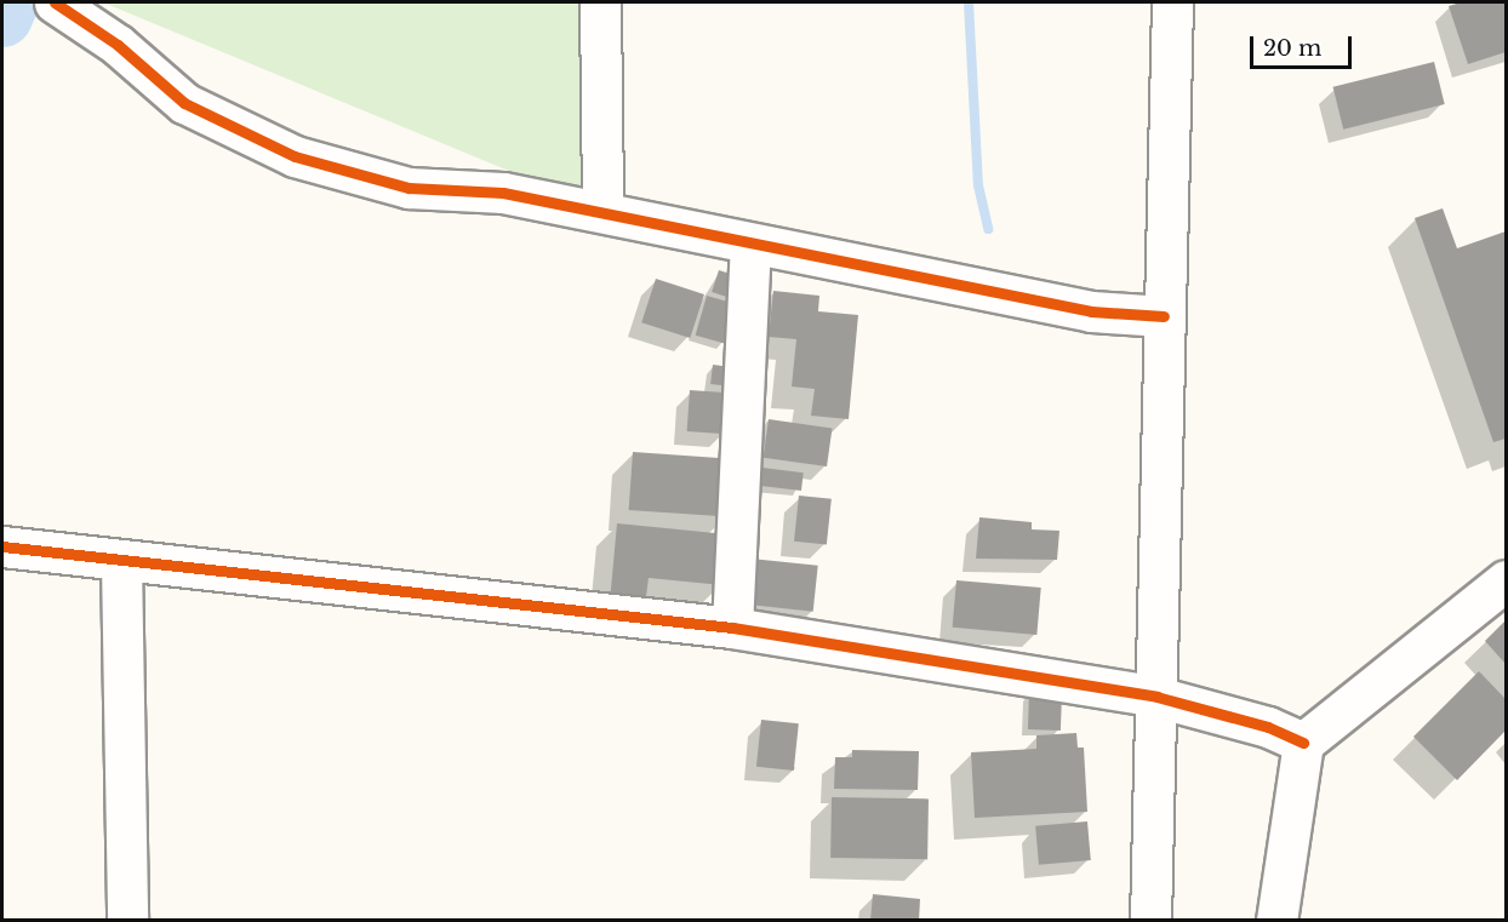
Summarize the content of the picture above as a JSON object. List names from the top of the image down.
{
  "scale_bar": "20 m"
}
